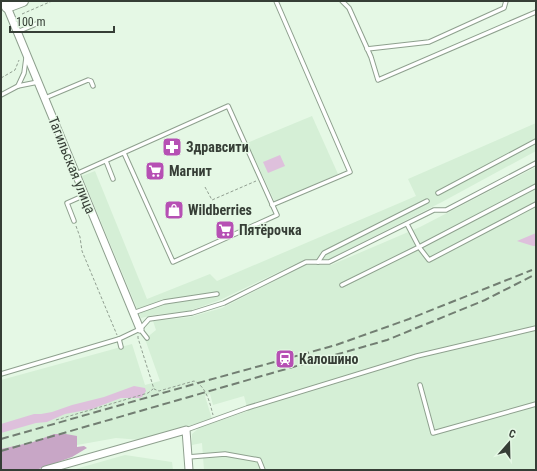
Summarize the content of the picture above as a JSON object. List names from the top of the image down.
{
  "streets": {
    "street": ["Тагильская улица"]
  },
  "places": {
    "pharmacy": ["Здравсити"],
    "supermarket": ["Магнит", "Пятёрочка"],
    "shop": ["Wildberries"],
    "station": ["Калошино"]
  },
  "scale_bar": "100 m",
  "north": "top"
}
